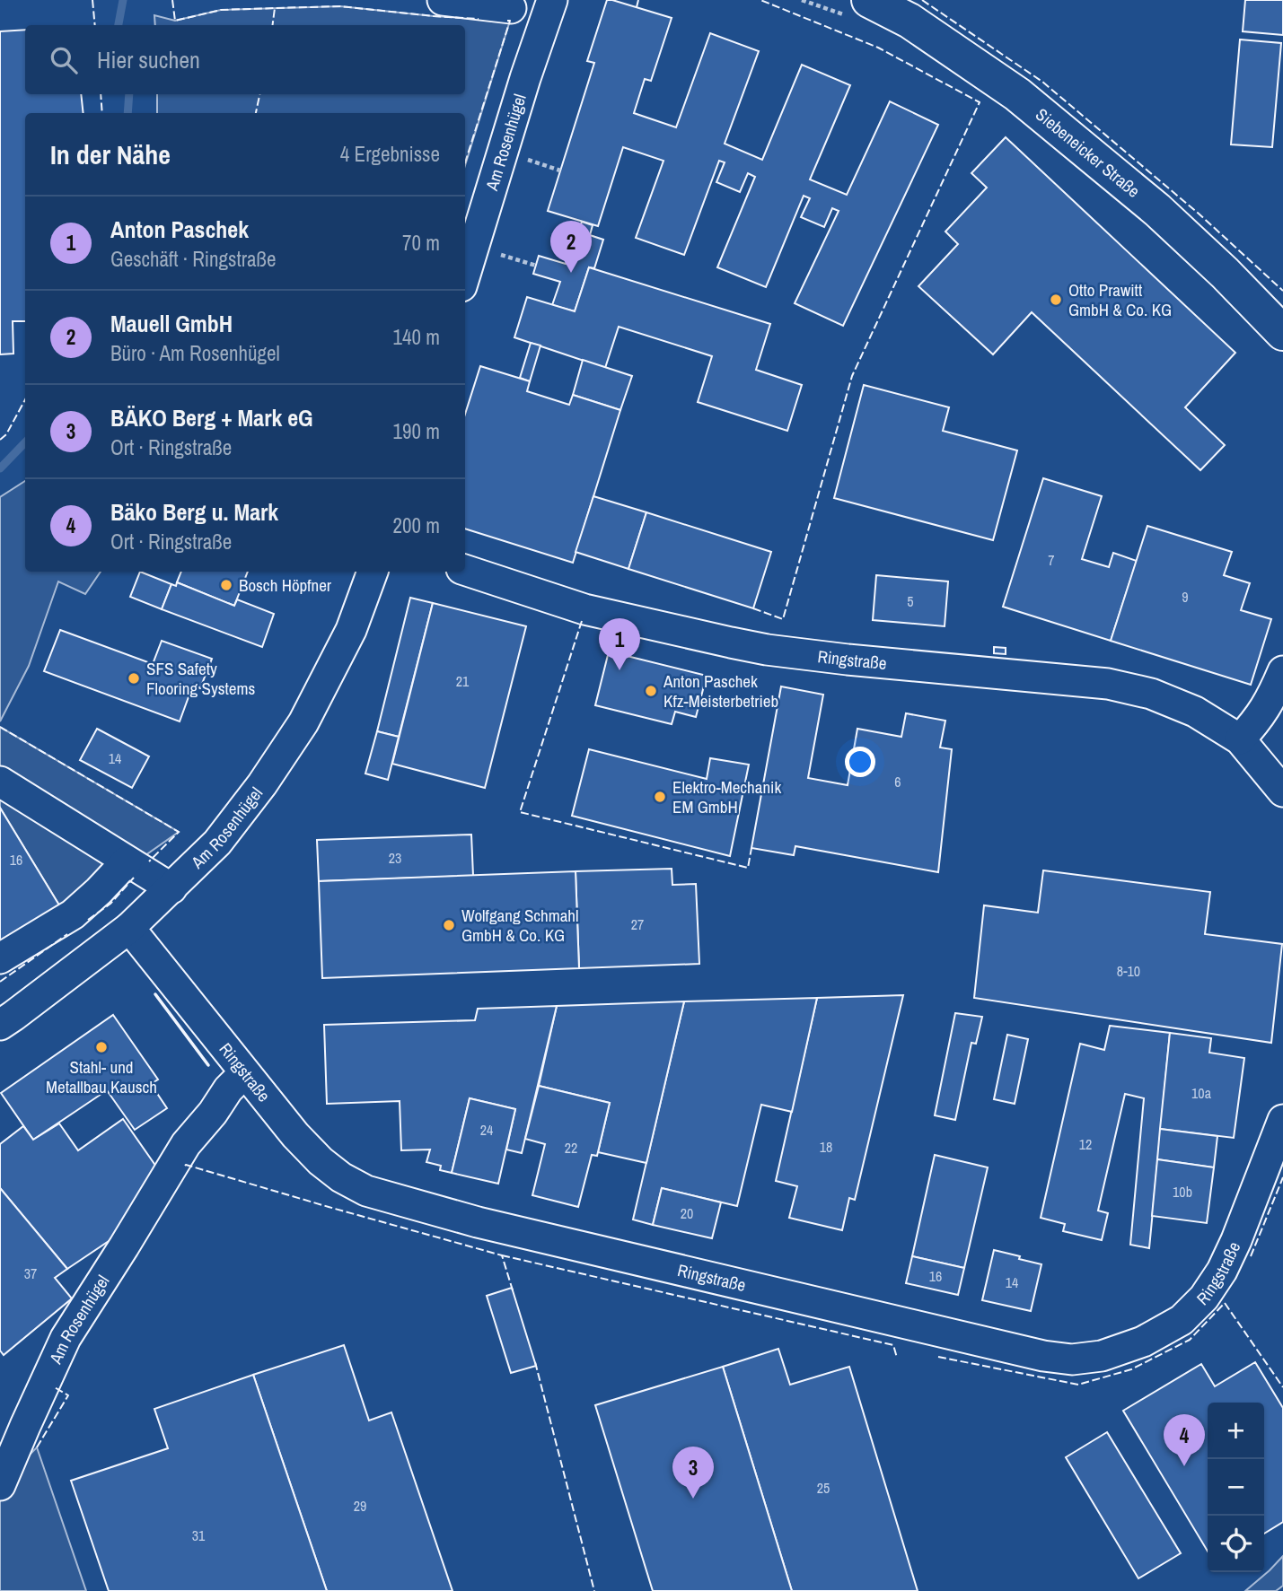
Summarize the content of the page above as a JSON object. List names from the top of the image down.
{
  "streets": {
    "main road": ["Siebeneicker Straße"],
    "street": ["Am Rosenhügel", "Ringstraße"]
  },
  "crossings": [
    ["Am Rosenhügel", "Ringstraße"]
  ],
  "places": [
    "Otto Prawitt GmbH & Co. KG",
    "Bosch Höpfner",
    "SFS Safety Flooring Systems",
    "Anton Paschek Kfz-Meisterbetrieb",
    "Elektro-Mechanik EM GmbH",
    "Wolfgang Schmahl GmbH & Co. KG",
    "Stahl- und Metallbau Kausch"
  ],
  "house_numbers": [
    "7",
    "9",
    "5",
    "21",
    "14",
    "6",
    "23",
    "16",
    "27",
    "8-10",
    "10a",
    "24",
    "12",
    "18",
    "22",
    "10b",
    "20",
    "37",
    "16",
    "14",
    "25",
    "29",
    "31"
  ],
  "page": {
    "search": "Hier suchen",
    "heading": ["In der Nähe", "4 Ergebnisse"],
    "list": [
      {
        "mark": "1",
        "name": "Anton Paschek",
        "note": "Geschäft · Ringstraße",
        "value": "70 m"
      },
      {
        "mark": "2",
        "name": "Mauell GmbH",
        "note": "Büro · Am Rosenhügel",
        "value": "140 m"
      },
      {
        "mark": "3",
        "name": "BÄKO Berg + Mark eG",
        "note": "Ort · Ringstraße",
        "value": "190 m"
      },
      {
        "mark": "4",
        "name": "Bäko Berg u. Mark",
        "note": "Ort · Ringstraße",
        "value": "200 m"
      }
    ],
    "pins": [
      "2",
      "1",
      "4",
      "3"
    ],
    "map_buttons": ["+", "−"]
  }
}
